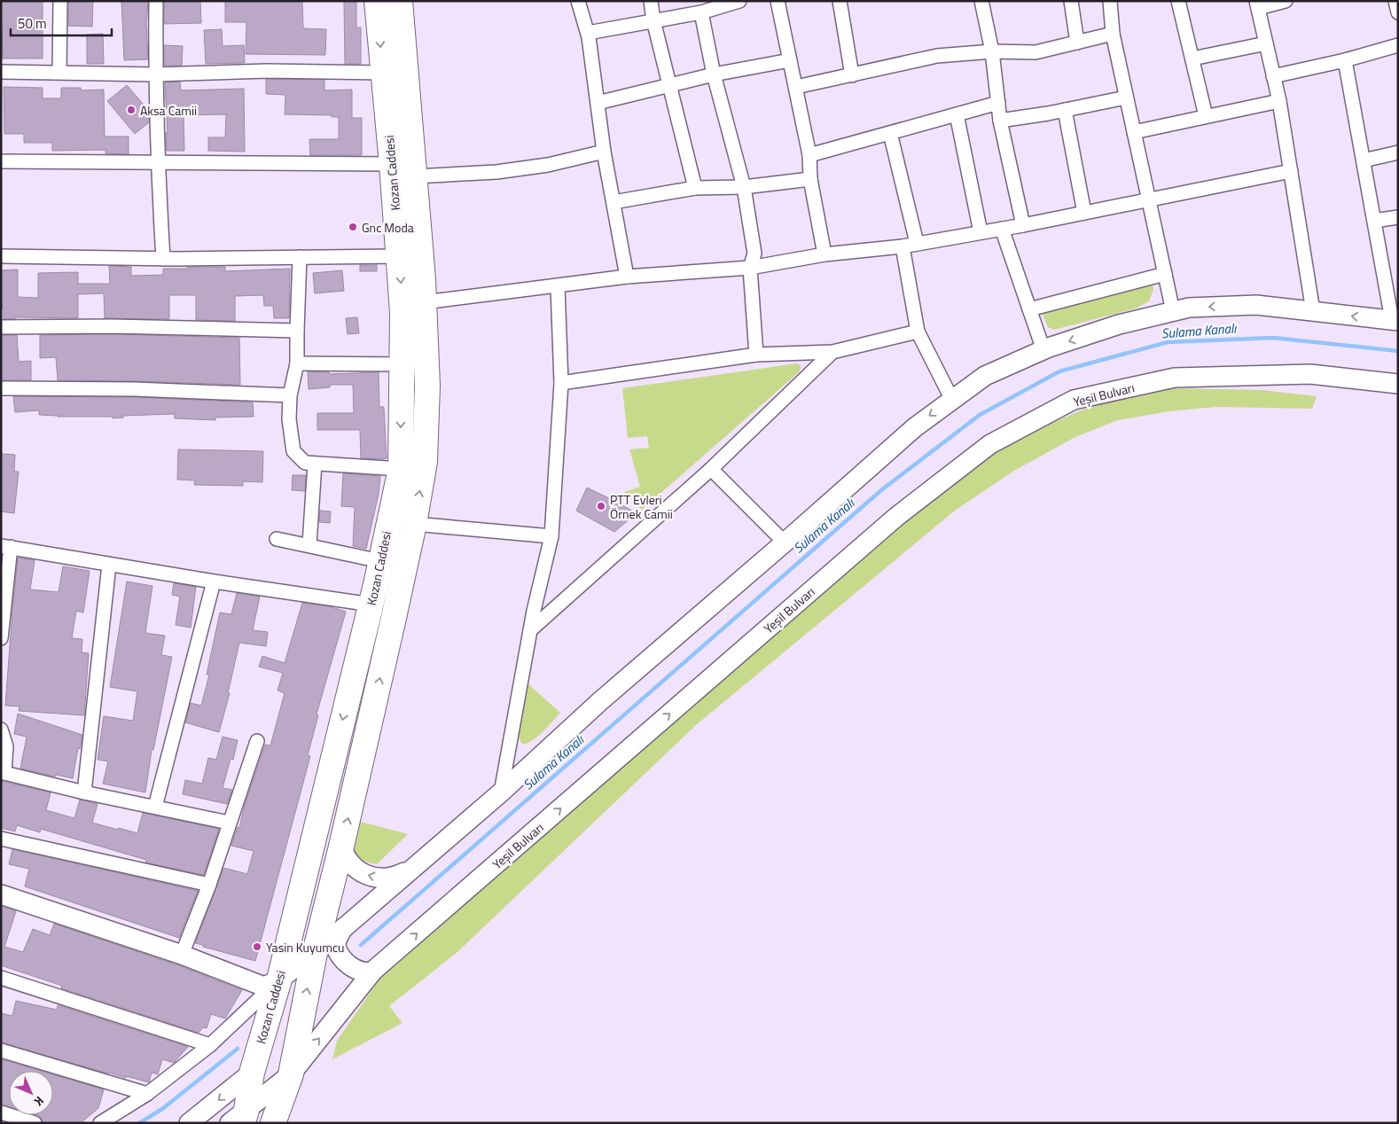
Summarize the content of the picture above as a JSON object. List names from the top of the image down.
{
  "streets": {
    "highway": ["Kozan Caddesi"],
    "main road": ["Yeşil Bulvarı"]
  },
  "crossings": [
    ["Kozan Caddesi", "Yeşil Bulvarı"]
  ],
  "water": ["Sulama Kanalı"],
  "places": [
    "Aksa Camii",
    "Gnc Moda",
    "PTT Evleri Örnek Camii",
    "Yasin Kuyumcu"
  ],
  "scale_bar": "50 m",
  "north": "bottom right"
}
